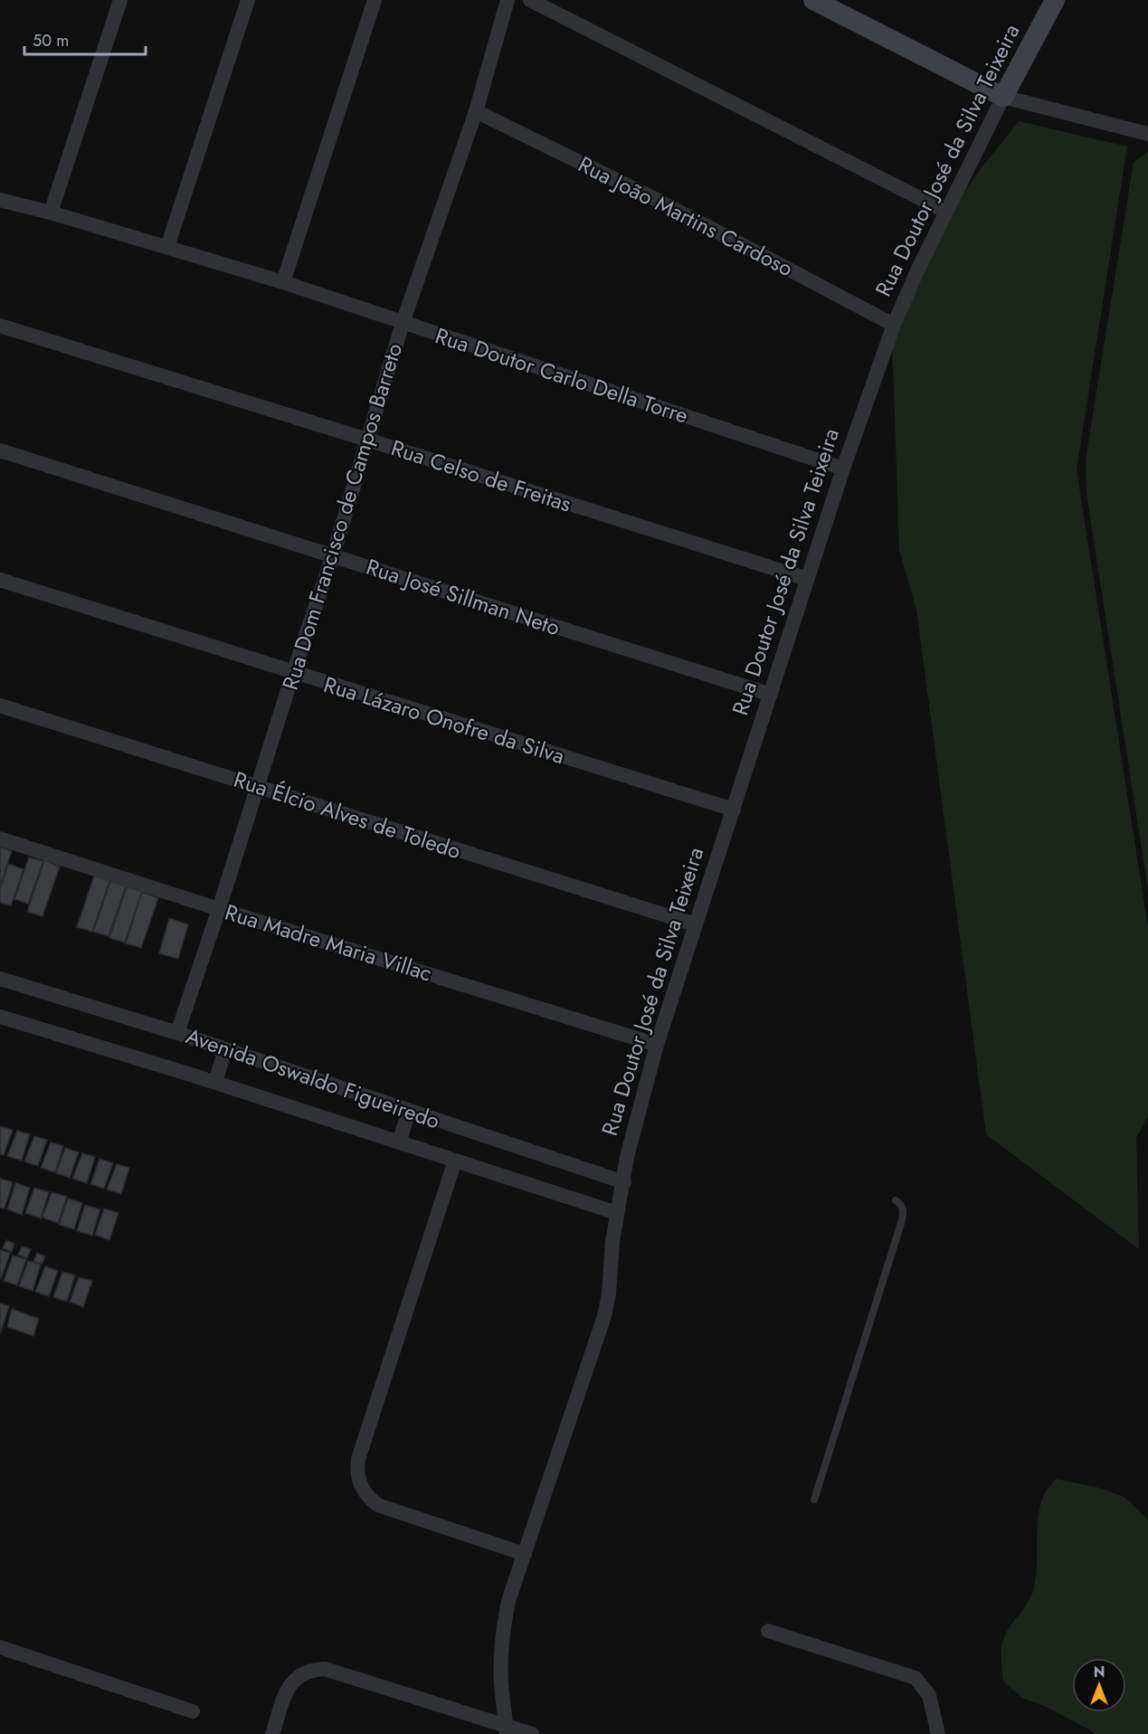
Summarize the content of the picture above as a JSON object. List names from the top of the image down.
{
  "streets": {
    "street": [
      "Rua Doutor José da Silva Teixeira",
      "Rua João Martins Cardoso",
      "Rua Doutor Carlo Della Torre",
      "Rua Celso de Freitas",
      "Rua Dom Francisco de Campos Barreto",
      "Rua José Sillman Neto",
      "Rua Lázaro Onofre da Silva",
      "Rua Élcio Alves de Toledo",
      "Rua Madre Maria Villac",
      "Avenida Oswaldo Figueiredo"
    ]
  },
  "crossings": [
    ["Rua Doutor José da Silva Teixeira", "Rua João Martins Cardoso"],
    ["Rua Doutor José da Silva Teixeira", "Rua Doutor Carlo Della Torre"],
    ["Rua Doutor José da Silva Teixeira", "Rua Celso de Freitas"],
    ["Rua Doutor José da Silva Teixeira", "Rua José Sillman Neto"],
    ["Rua Doutor José da Silva Teixeira", "Rua Lázaro Onofre da Silva"],
    ["Rua Doutor José da Silva Teixeira", "Rua Élcio Alves de Toledo"],
    ["Rua Doutor José da Silva Teixeira", "Rua Madre Maria Villac"],
    ["Rua Doutor José da Silva Teixeira", "Avenida Oswaldo Figueiredo"],
    ["Rua João Martins Cardoso", "Rua Dom Francisco de Campos Barreto"],
    ["Rua Doutor Carlo Della Torre", "Rua Dom Francisco de Campos Barreto"],
    ["Rua Celso de Freitas", "Rua Dom Francisco de Campos Barreto"],
    ["Rua Dom Francisco de Campos Barreto", "Rua José Sillman Neto"],
    ["Rua Dom Francisco de Campos Barreto", "Rua Lázaro Onofre da Silva"],
    ["Rua Dom Francisco de Campos Barreto", "Rua Élcio Alves de Toledo"],
    ["Rua Dom Francisco de Campos Barreto", "Rua Madre Maria Villac"],
    ["Rua Dom Francisco de Campos Barreto", "Avenida Oswaldo Figueiredo"]
  ],
  "scale_bar": "50 m",
  "north": "top"
}
